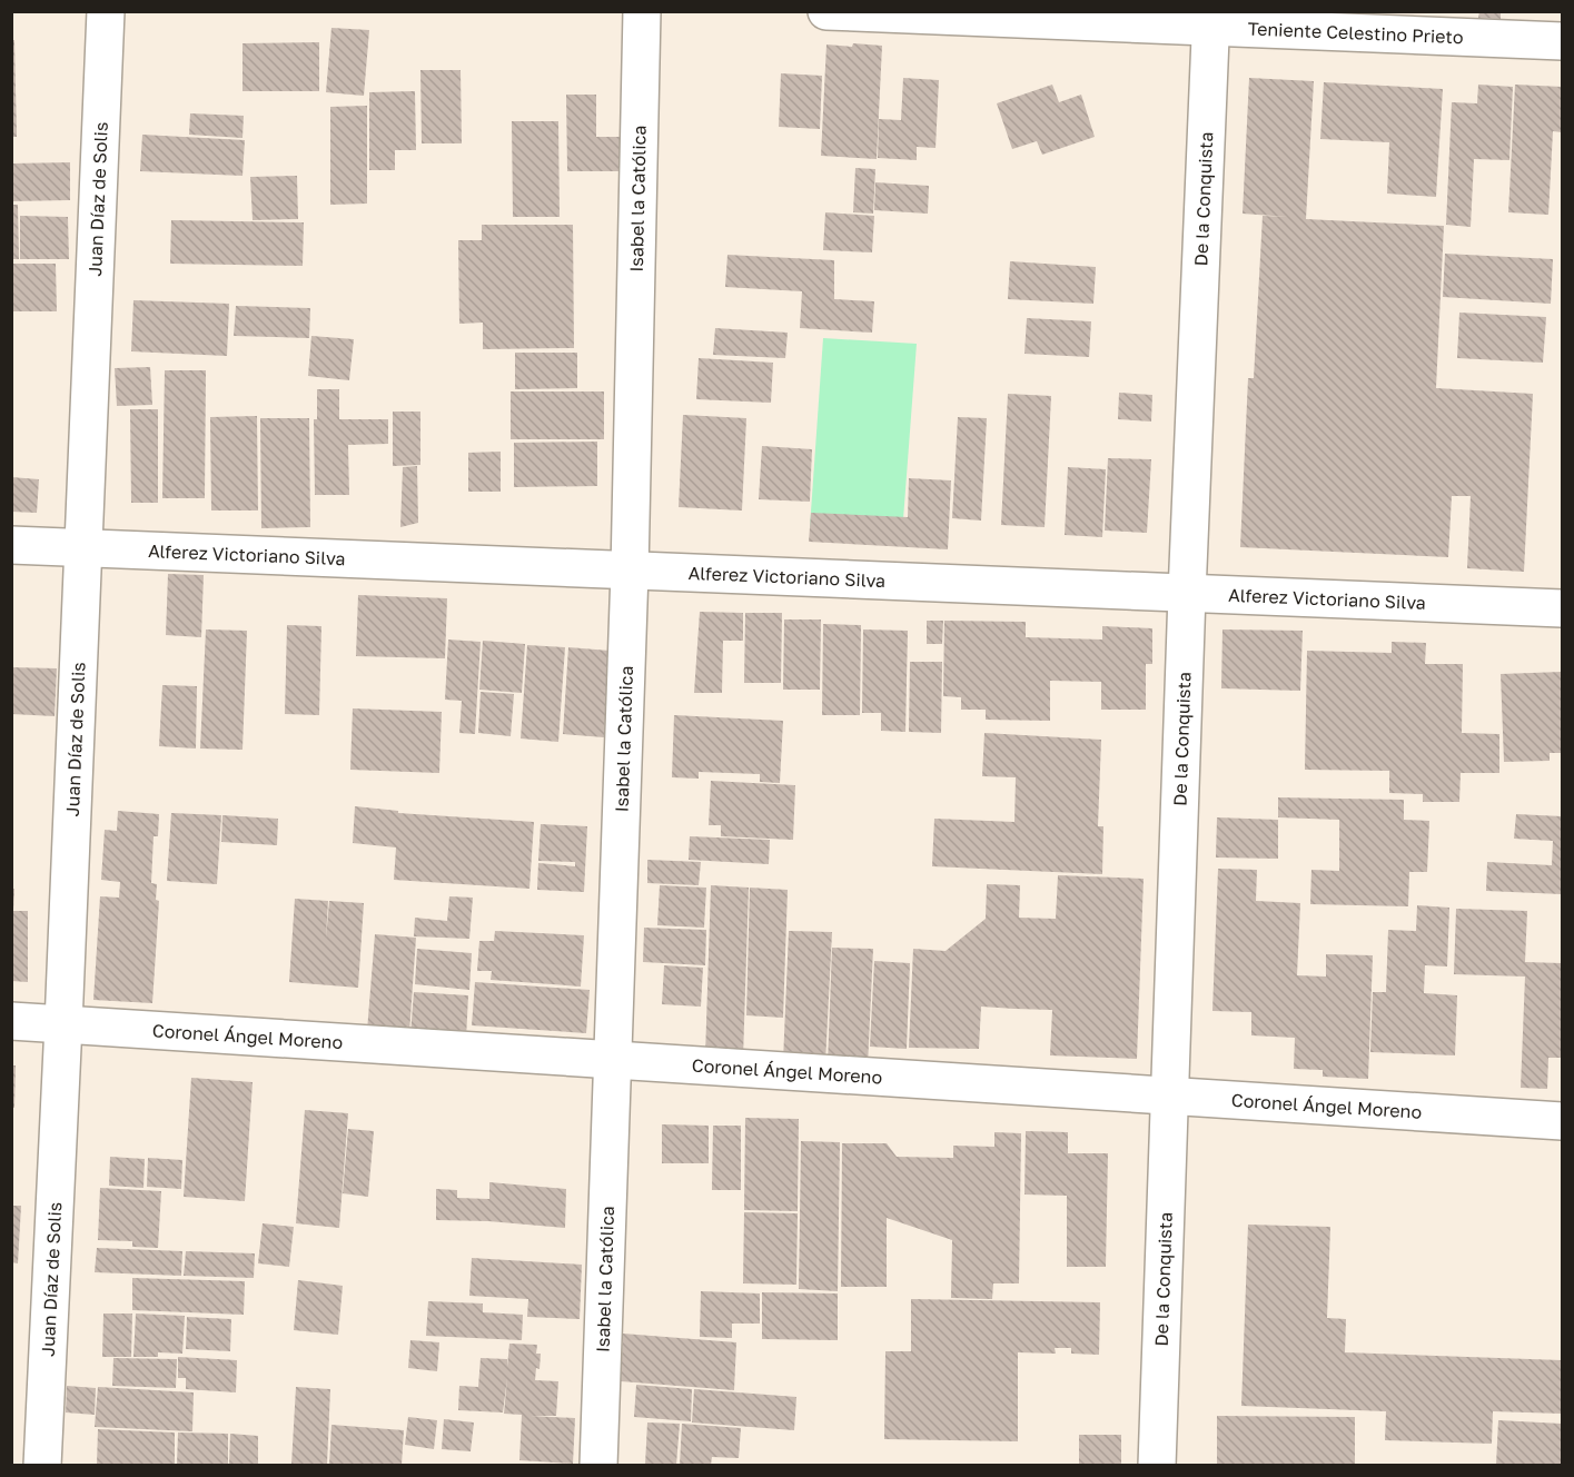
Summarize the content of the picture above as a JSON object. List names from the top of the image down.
{
  "streets": {
    "street": [
      "Teniente Celestino Prieto",
      "Juan Díaz de Solis",
      "Isabel la Católica",
      "De la Conquista",
      "Alferez Victoriano Silva",
      "Coronel Ángel Moreno"
    ]
  },
  "crossings": [
    ["Teniente Celestino Prieto", "De la Conquista"],
    ["Juan Díaz de Solis", "Alferez Victoriano Silva"],
    ["Juan Díaz de Solis", "Coronel Ángel Moreno"],
    ["Isabel la Católica", "Alferez Victoriano Silva"],
    ["Isabel la Católica", "Coronel Ángel Moreno"],
    ["De la Conquista", "Alferez Victoriano Silva"],
    ["De la Conquista", "Coronel Ángel Moreno"]
  ]
}
